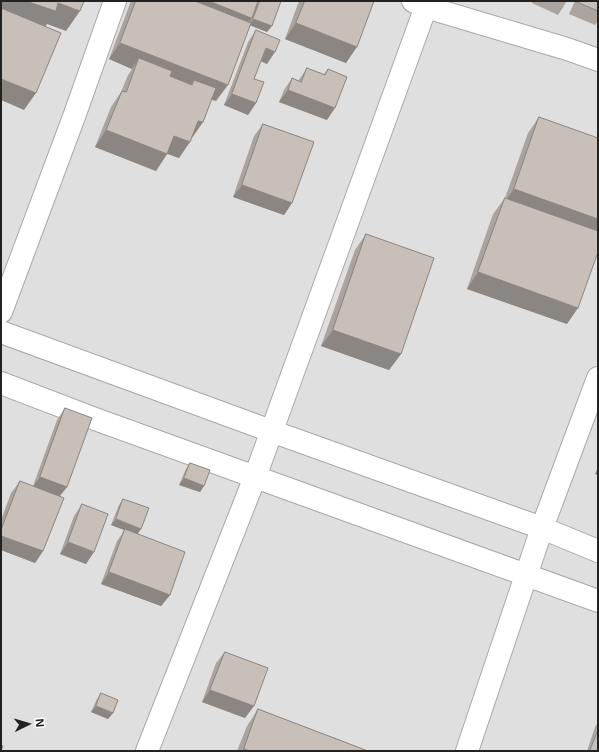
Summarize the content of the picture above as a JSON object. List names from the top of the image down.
{
  "north": "right"
}
